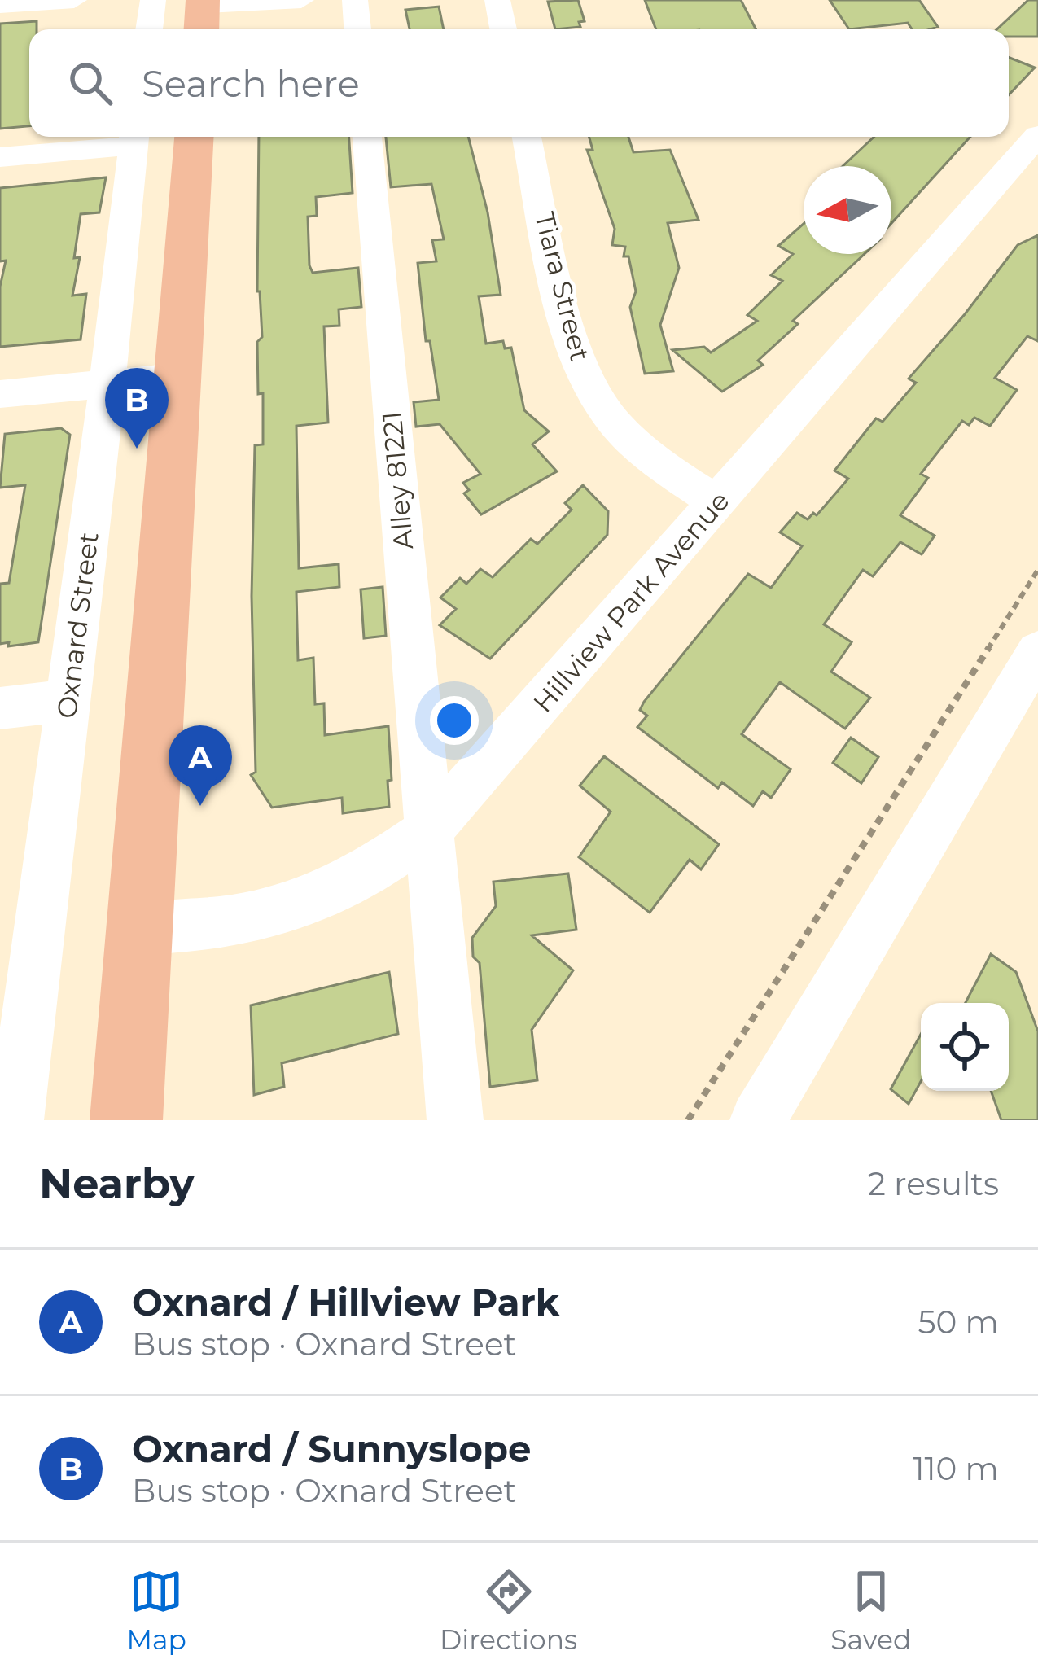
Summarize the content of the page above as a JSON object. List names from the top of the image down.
{
  "streets": {
    "street": [
      "Tiara Street",
      "Alley 81221",
      "Hillview Park Avenue",
      "Oxnard Street"
    ]
  },
  "crossings": [
    ["Tiara Street", "Hillview Park Avenue"],
    ["Alley 81221", "Hillview Park Avenue"]
  ],
  "north": "left",
  "page": {
    "search": "Search here",
    "pins": ["B", "A"],
    "heading": ["Nearby", "2 results"],
    "list": [
      {
        "mark": "A",
        "name": "Oxnard / Hillview Park",
        "note": "Bus stop · Oxnard Street",
        "value": "50 m"
      },
      {
        "mark": "B",
        "name": "Oxnard / Sunnyslope",
        "note": "Bus stop · Oxnard Street",
        "value": "110 m"
      }
    ],
    "nav": ["Map", "Directions", "Saved"]
  }
}
